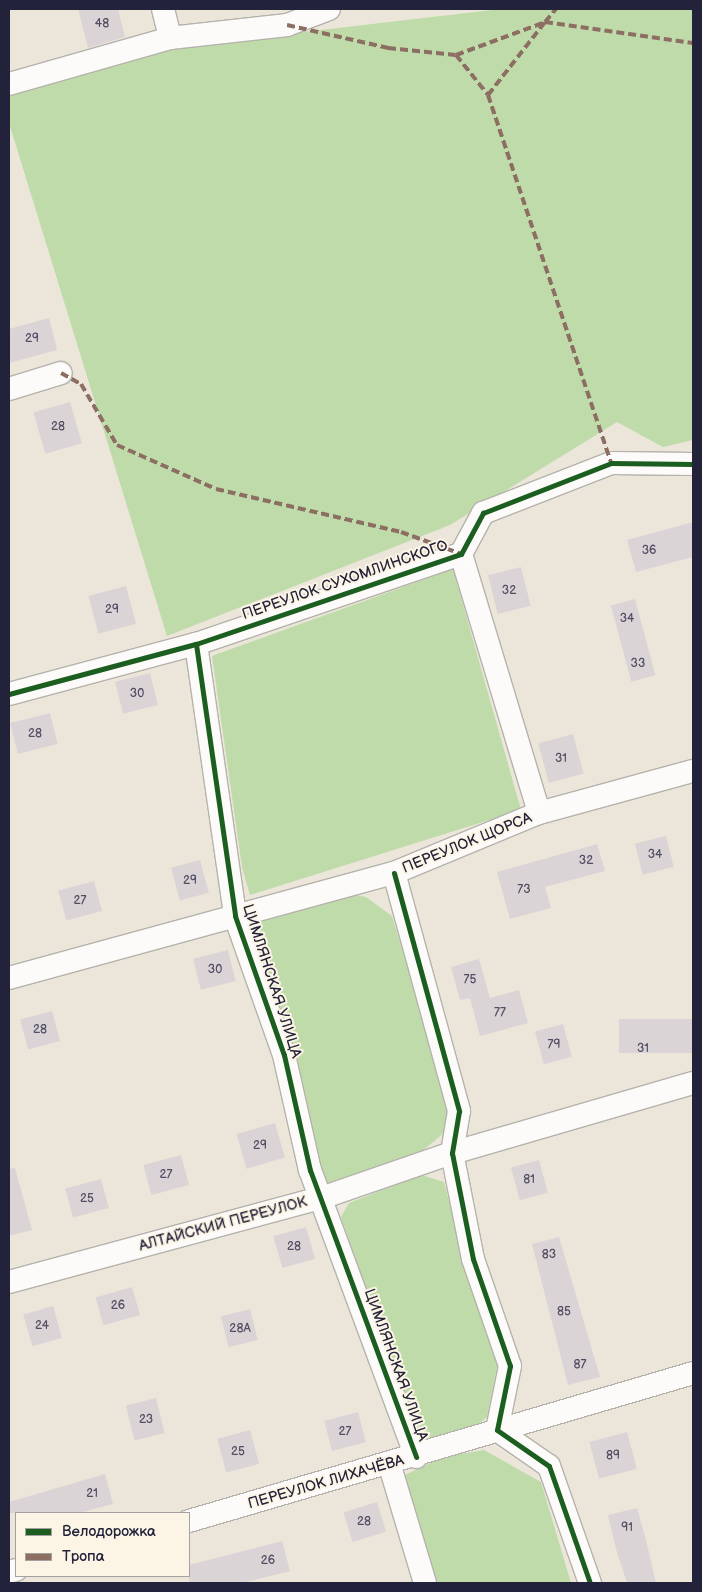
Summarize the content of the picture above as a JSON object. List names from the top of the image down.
{
  "streets": {
    "street": [
      "ПЕРЕУЛОК СУХОМЛИНСКОГО",
      "ПЕРЕУЛОК ЩОРСА",
      "ЦИМЛЯНСКАЯ УЛИЦА",
      "АЛТАЙСКИЙ ПЕРЕУЛОК",
      "ПЕРЕУЛОК ЛИХАЧЁВА"
    ]
  },
  "crossings": [
    ["ПЕРЕУЛОК СУХОМЛИНСКОГО", "ЦИМЛЯНСКАЯ УЛИЦА"],
    ["ПЕРЕУЛОК ЩОРСА", "ЦИМЛЯНСКАЯ УЛИЦА"],
    ["ЦИМЛЯНСКАЯ УЛИЦА", "АЛТАЙСКИЙ ПЕРЕУЛОК"],
    ["ЦИМЛЯНСКАЯ УЛИЦА", "ПЕРЕУЛОК ЛИХАЧЁВА"]
  ],
  "house_numbers": [
    "48",
    "29",
    "28",
    "36",
    "32",
    "29",
    "34",
    "33",
    "30",
    "28",
    "31",
    "34",
    "32",
    "29",
    "73",
    "27",
    "30",
    "75",
    "77",
    "28",
    "79",
    "31",
    "29",
    "27",
    "81",
    "25",
    "28",
    "83",
    "26",
    "85",
    "24",
    "28А",
    "87",
    "23",
    "27",
    "25",
    "89",
    "21",
    "28",
    "91",
    "26"
  ],
  "legend": ["Велодорожка", "Тропа"]
}
